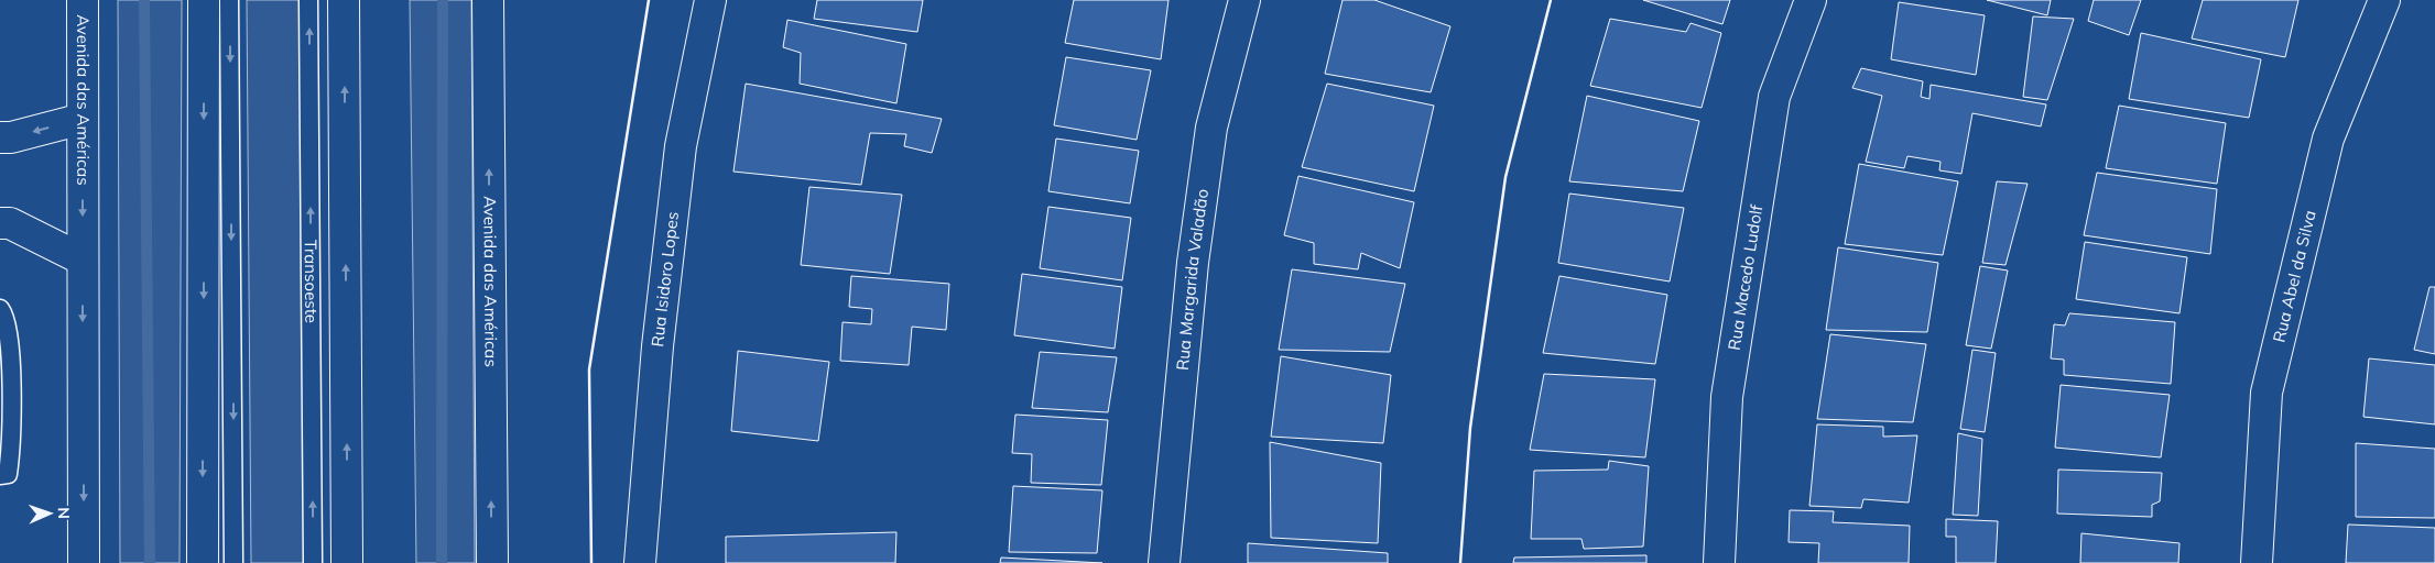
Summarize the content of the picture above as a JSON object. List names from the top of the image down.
{
  "streets": {
    "main road": [
      "Avenida das Américas",
      "Rua Abel da Silva",
      "Rua Macedo Ludolf",
      "Rua Margarida Valadão",
      "Rua Isidoro Lopes"
    ],
    "lane": ["Transoeste"]
  },
  "north": "right"
}
